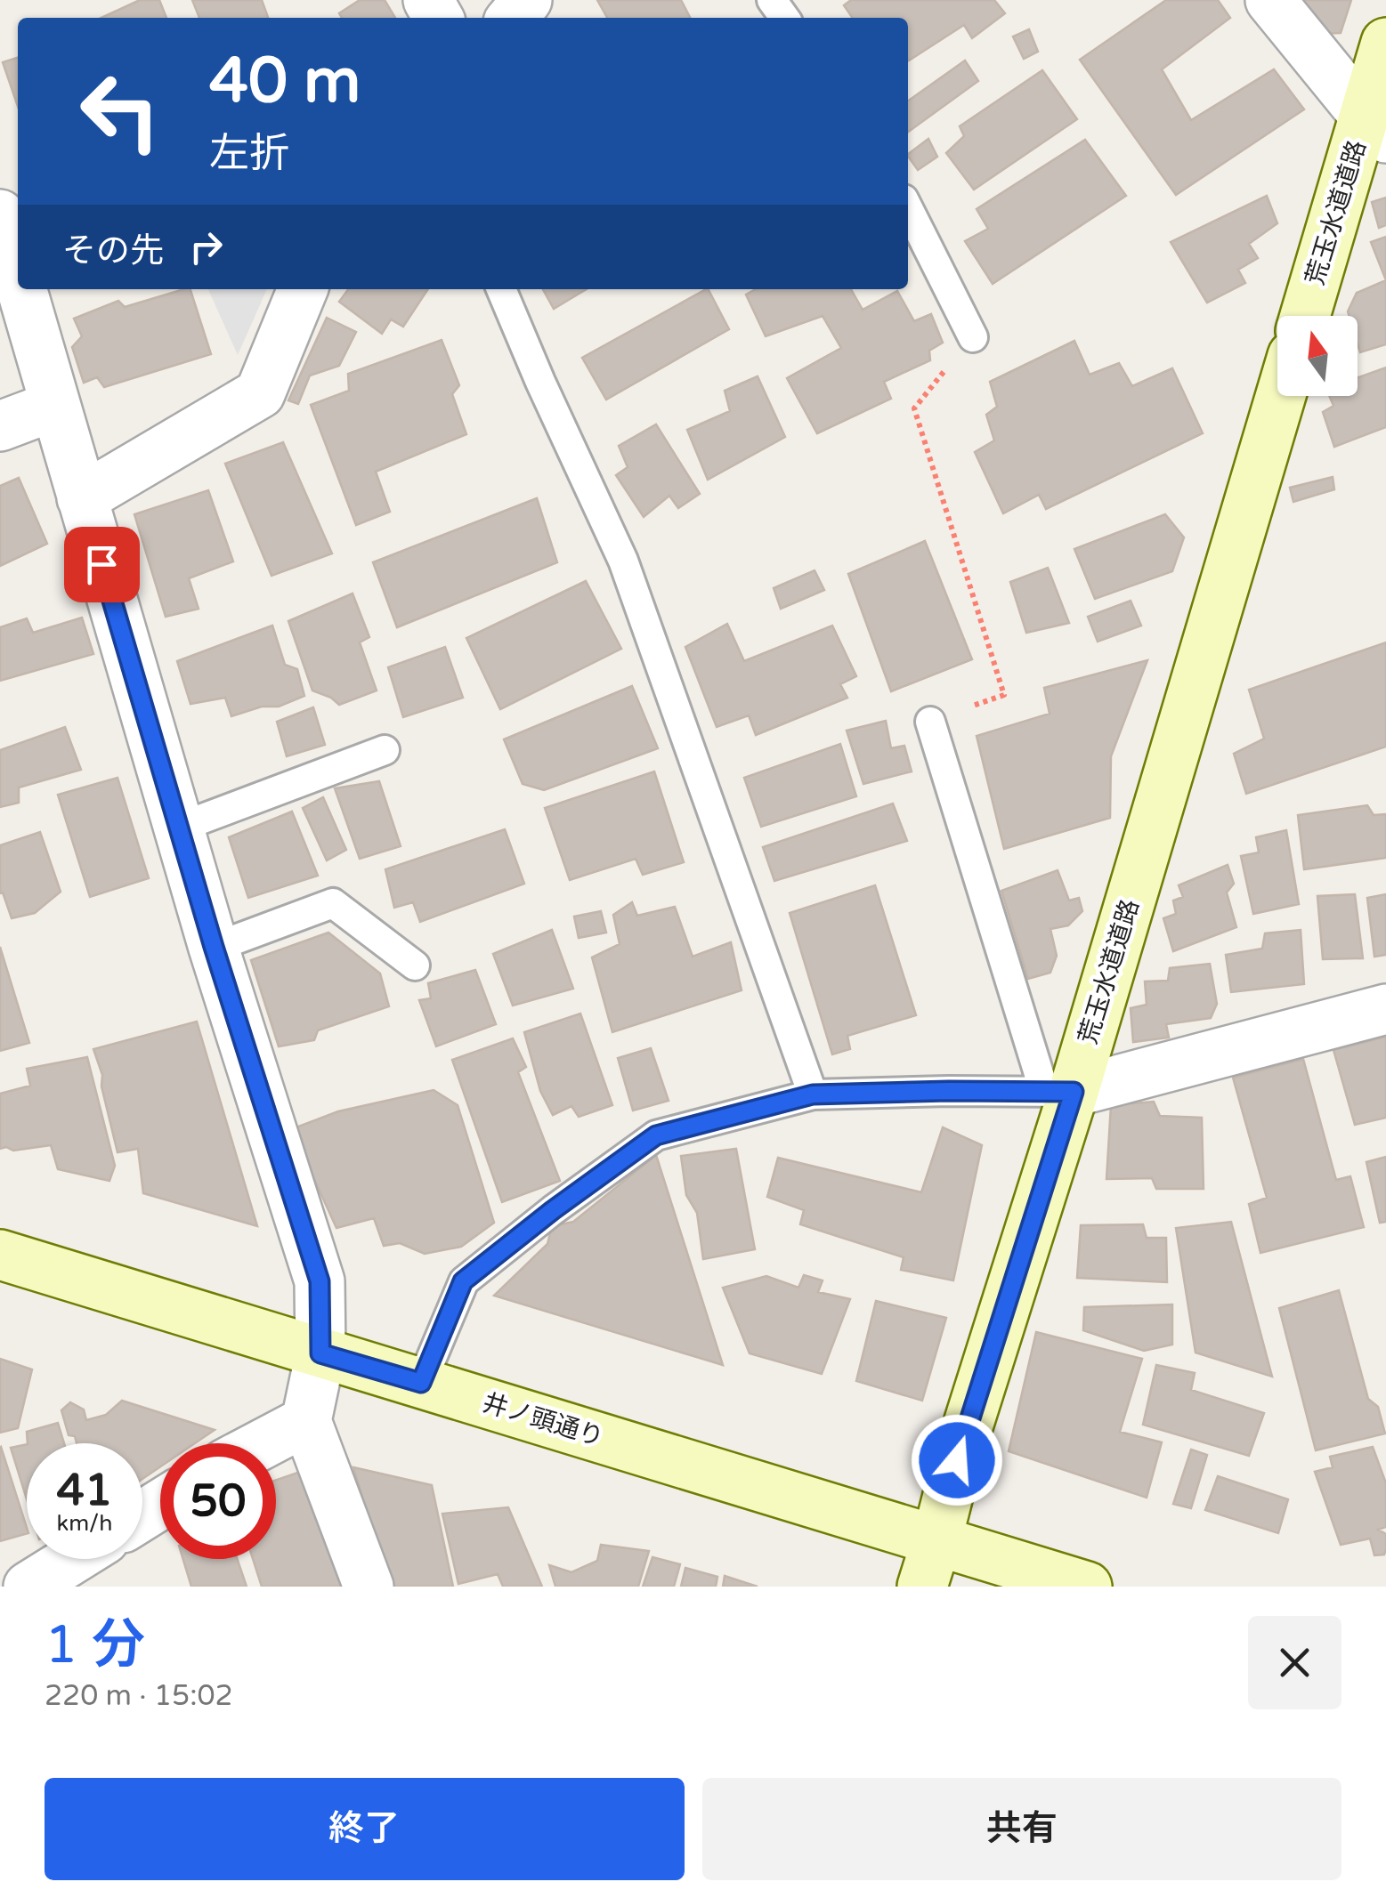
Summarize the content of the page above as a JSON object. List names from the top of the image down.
{
  "streets": {
    "main road": ["荒玉水道道路", "井ノ頭通り"]
  },
  "crossings": [
    ["荒玉水道道路", "井ノ頭通り"]
  ],
  "north": "top",
  "page": {
    "turn": ["40 m", "左折"],
    "then": "その先",
    "speed": "41 km/h",
    "limit": "50",
    "heading": ["1 分", "220 m · 15:02"],
    "buttons": ["終了", "共有"]
  }
}
